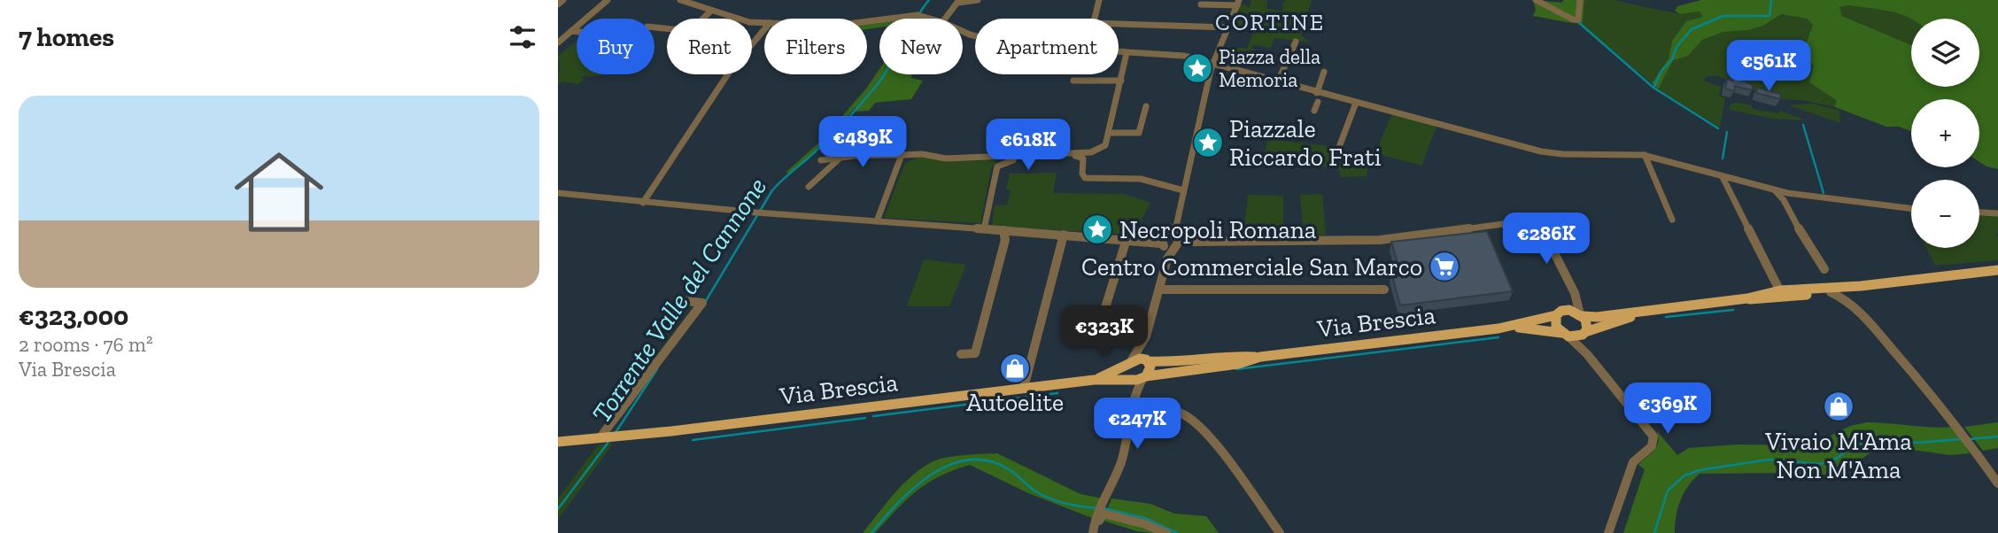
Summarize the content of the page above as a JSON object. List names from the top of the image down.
{
  "streets": {
    "main road": ["Via Brescia"]
  },
  "districts": ["CORTINE"],
  "water": ["Torrente Valle del Cannone"],
  "places": {
    "place": ["Piazza della Memoria", "Piazzale Riccardo Frati", "Necropoli Romana"],
    "supermarket": ["Centro Commerciale San Marco"],
    "shop": ["Autoelite", "Vivaio M'Ama Non M'Ama"]
  },
  "page": {
    "heading": "7 homes",
    "map_buttons": ["+", "−"],
    "chip": [
      "Buy",
      "Rent",
      "Filters",
      "New",
      "Apartment"
    ],
    "price": [
      "€561K",
      "€489K",
      "€618K",
      "€286K",
      "€323K",
      "€369K",
      "€247K"
    ],
    "list": [
      {
        "name": "€323,000",
        "note": "2 rooms · 76 m² · Via Brescia"
      }
    ]
  }
}
